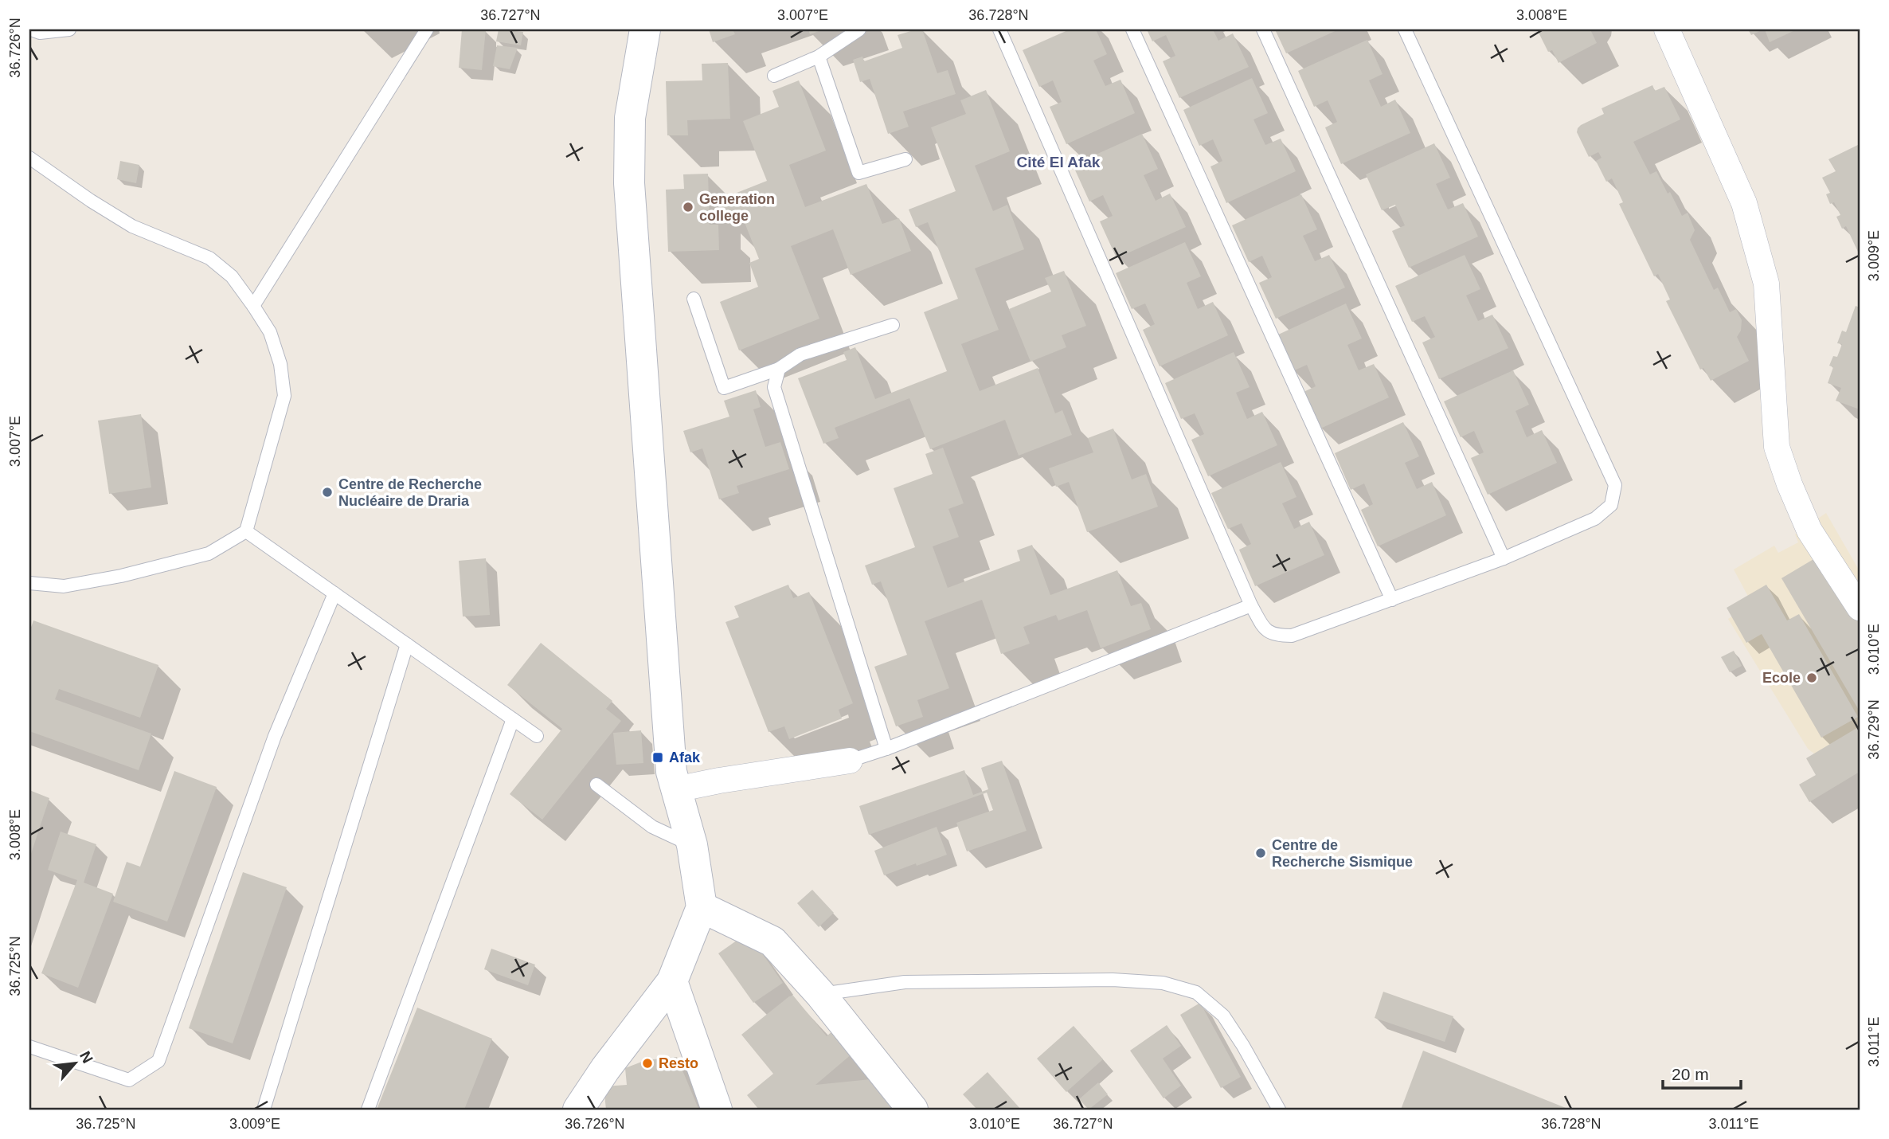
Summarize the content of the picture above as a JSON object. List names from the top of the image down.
{
  "districts": ["Cité El Afak"],
  "places": {
    "other": [
      "Generation college",
      "Centre de Recherche Nucléaire de Draria",
      "Ecole",
      "Centre de Recherche Sismique",
      "Resto"
    ],
    "transit": ["Afak"]
  },
  "scale_bar": "20 m",
  "north": "top right",
  "coordinates": [
    "36.727°N",
    "3.007°E",
    "36.728°N",
    "3.008°E",
    "36.726°N",
    "3.009°E",
    "3.010°E",
    "36.729°N",
    "36.725°N",
    "3.011°E"
  ]
}
